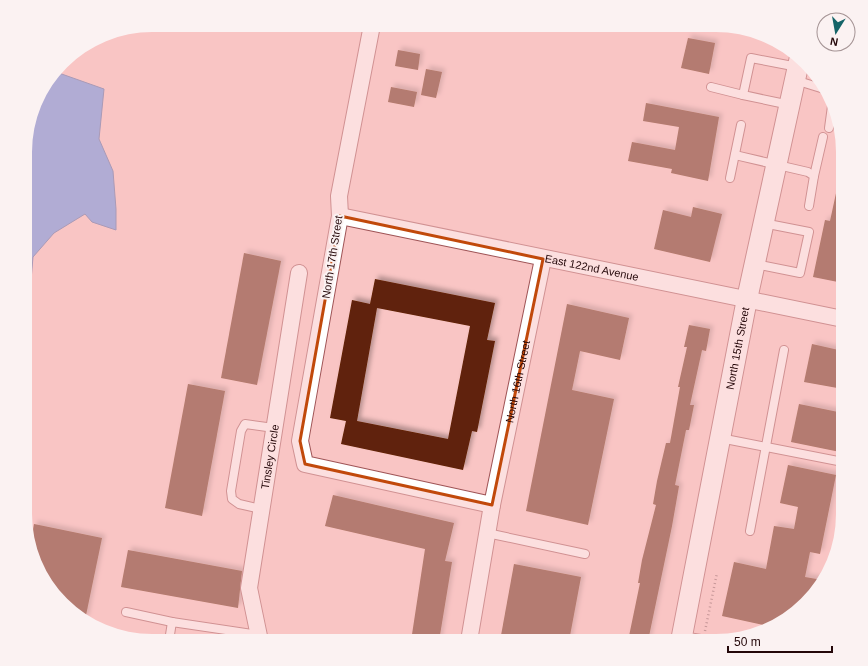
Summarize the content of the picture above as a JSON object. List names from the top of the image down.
{
  "streets": {
    "street": [
      "North 17th Street",
      "East 122nd Avenue",
      "North 15th Street",
      "North 16th Street",
      "Tinsley Circle"
    ]
  },
  "crossings": [
    ["North 17th Street", "East 122nd Avenue"],
    ["North 17th Street", "North 16th Street"],
    ["East 122nd Avenue", "North 15th Street"],
    ["East 122nd Avenue", "North 16th Street"]
  ],
  "scale_bar": "50 m",
  "north": "bottom"
}
